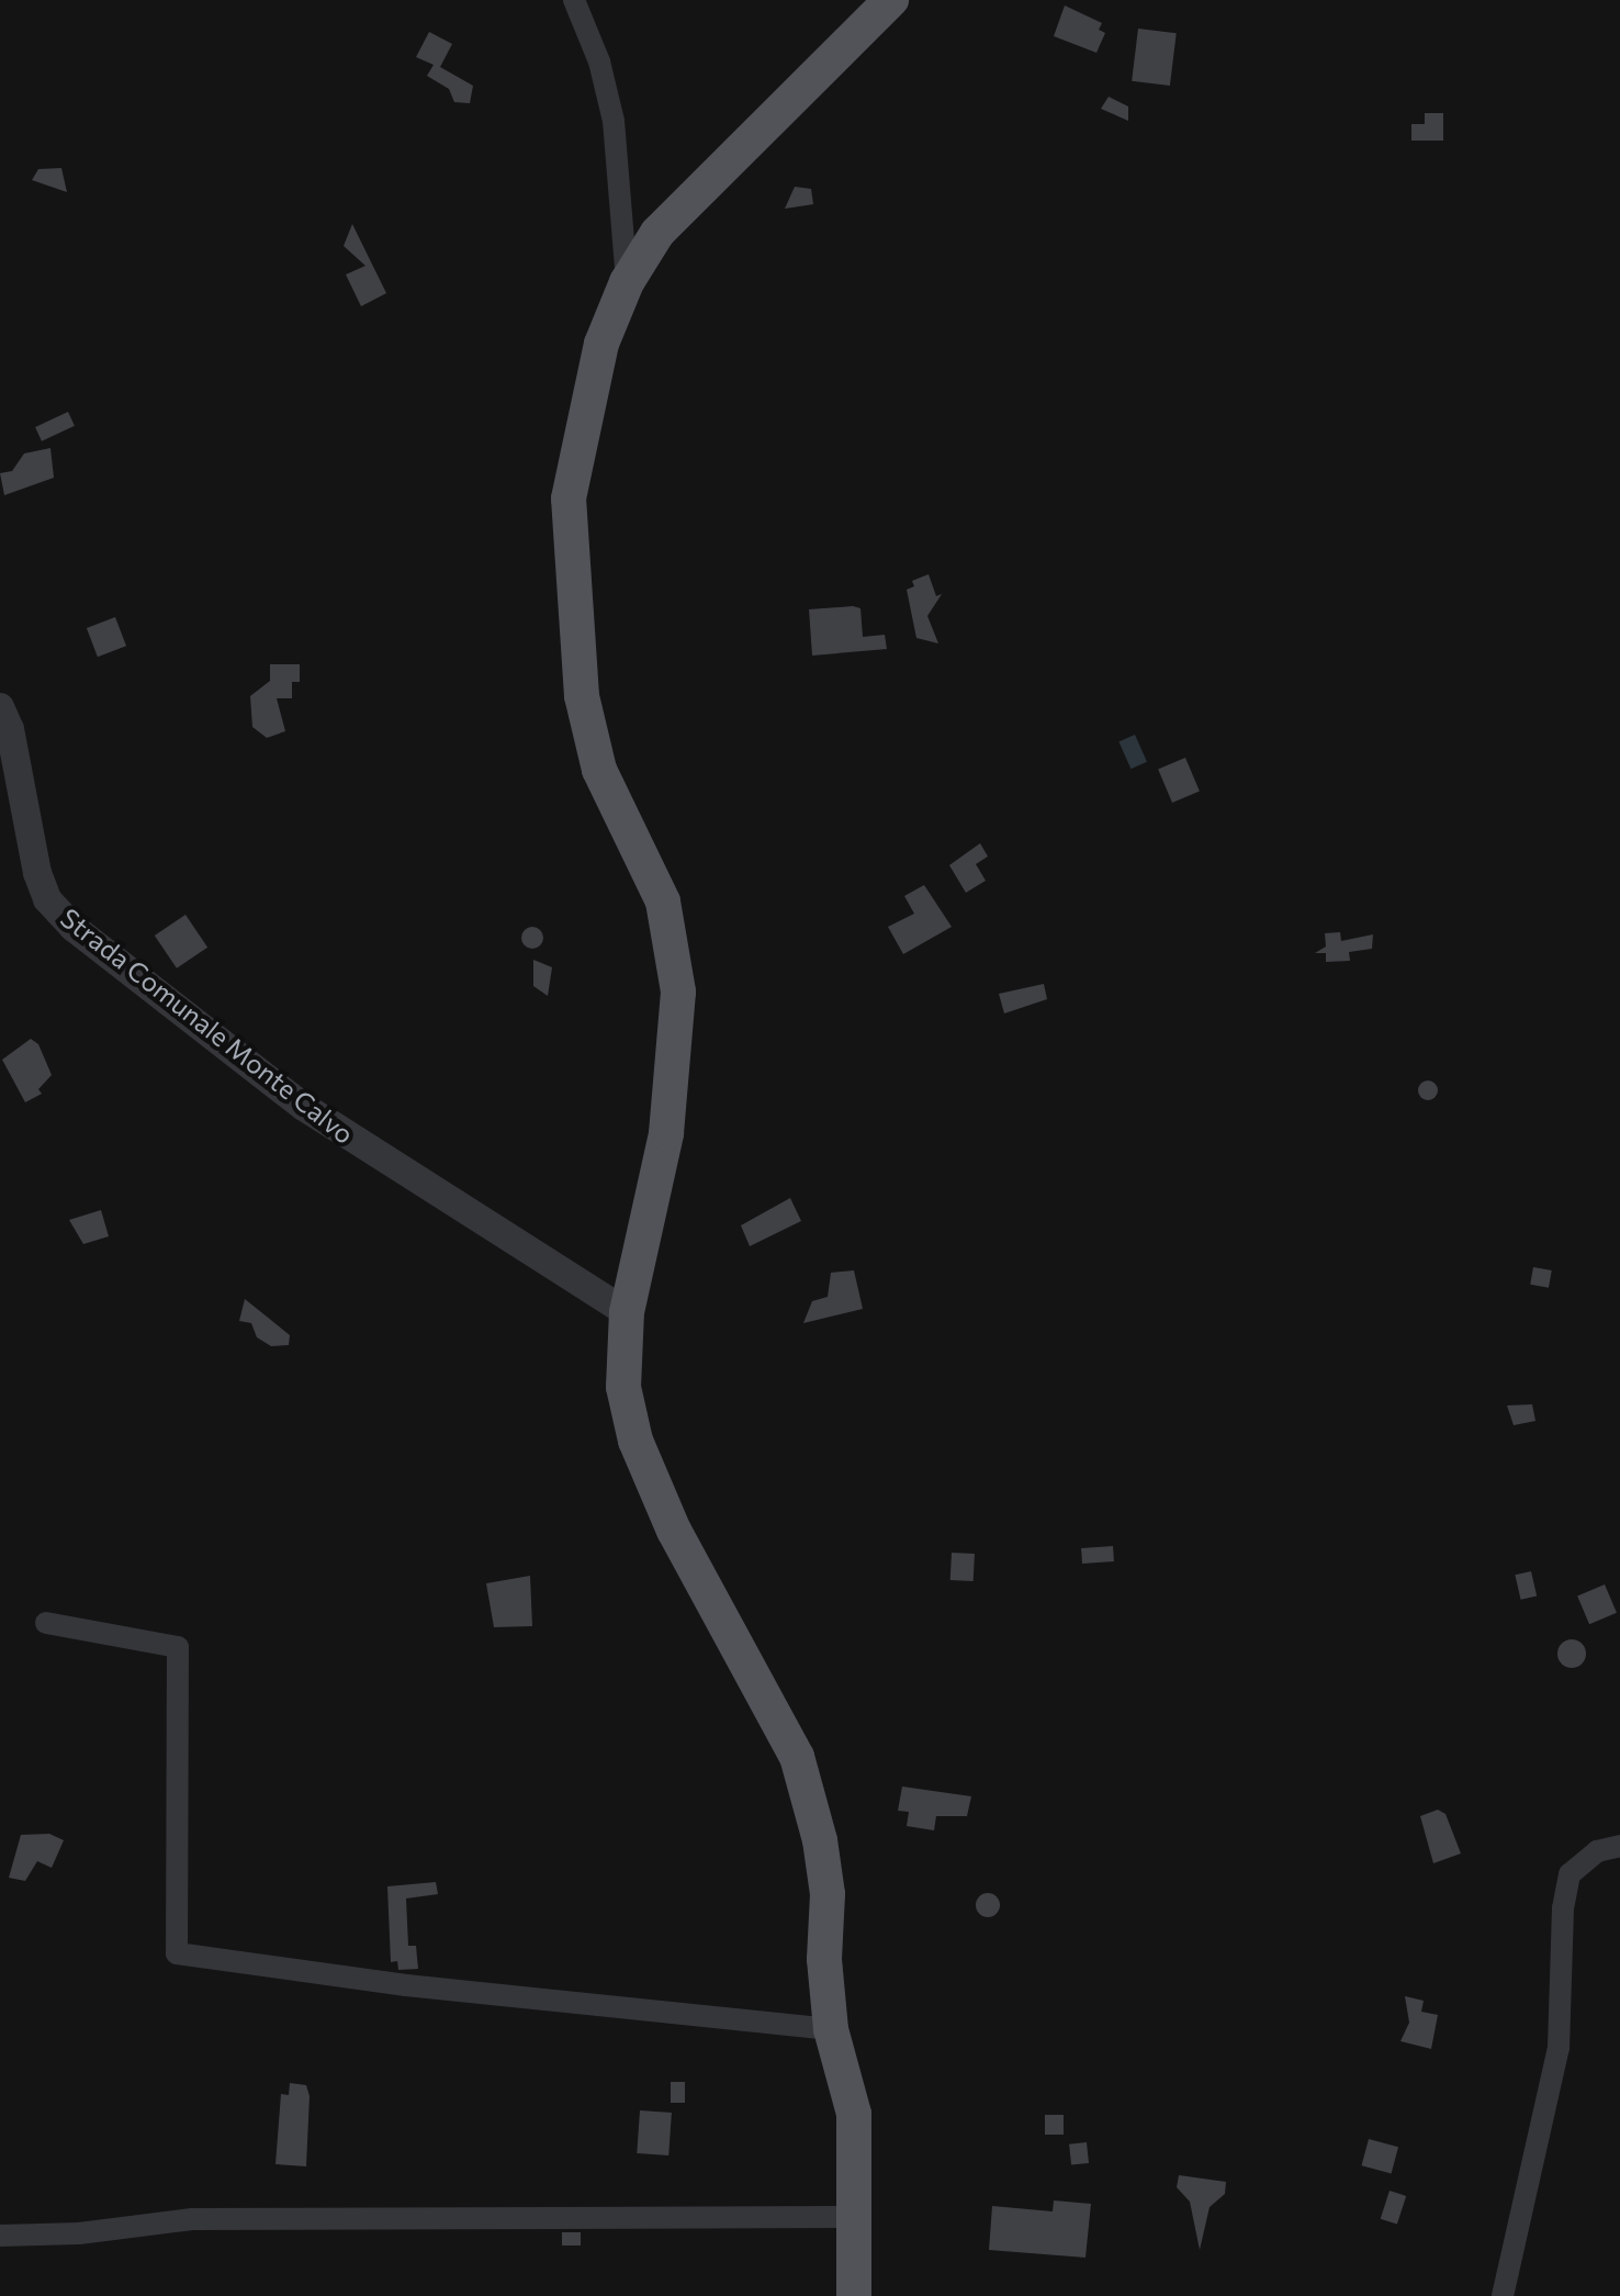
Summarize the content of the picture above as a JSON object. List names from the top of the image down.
{
  "streets": {
    "street": ["Strada Comunale Monte Calvo"]
  }
}
